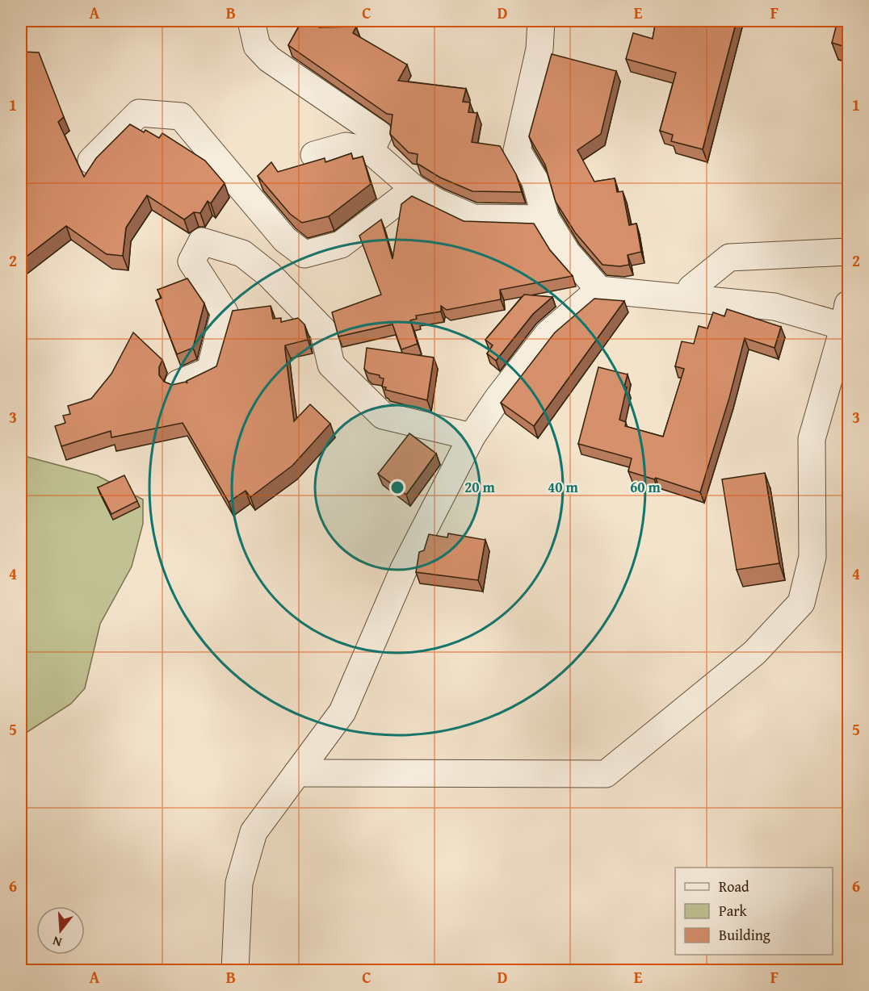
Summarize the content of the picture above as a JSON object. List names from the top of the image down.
{
  "legend": ["Road", "Park", "Building"],
  "north": "bottom",
  "grid": {
    "columns": [
      "A",
      "B",
      "C",
      "D",
      "E",
      "F"
    ],
    "rows": [
      "1",
      "2",
      "3",
      "4",
      "5",
      "6"
    ]
  },
  "rings": ["20 m", "40 m", "60 m"]
}
